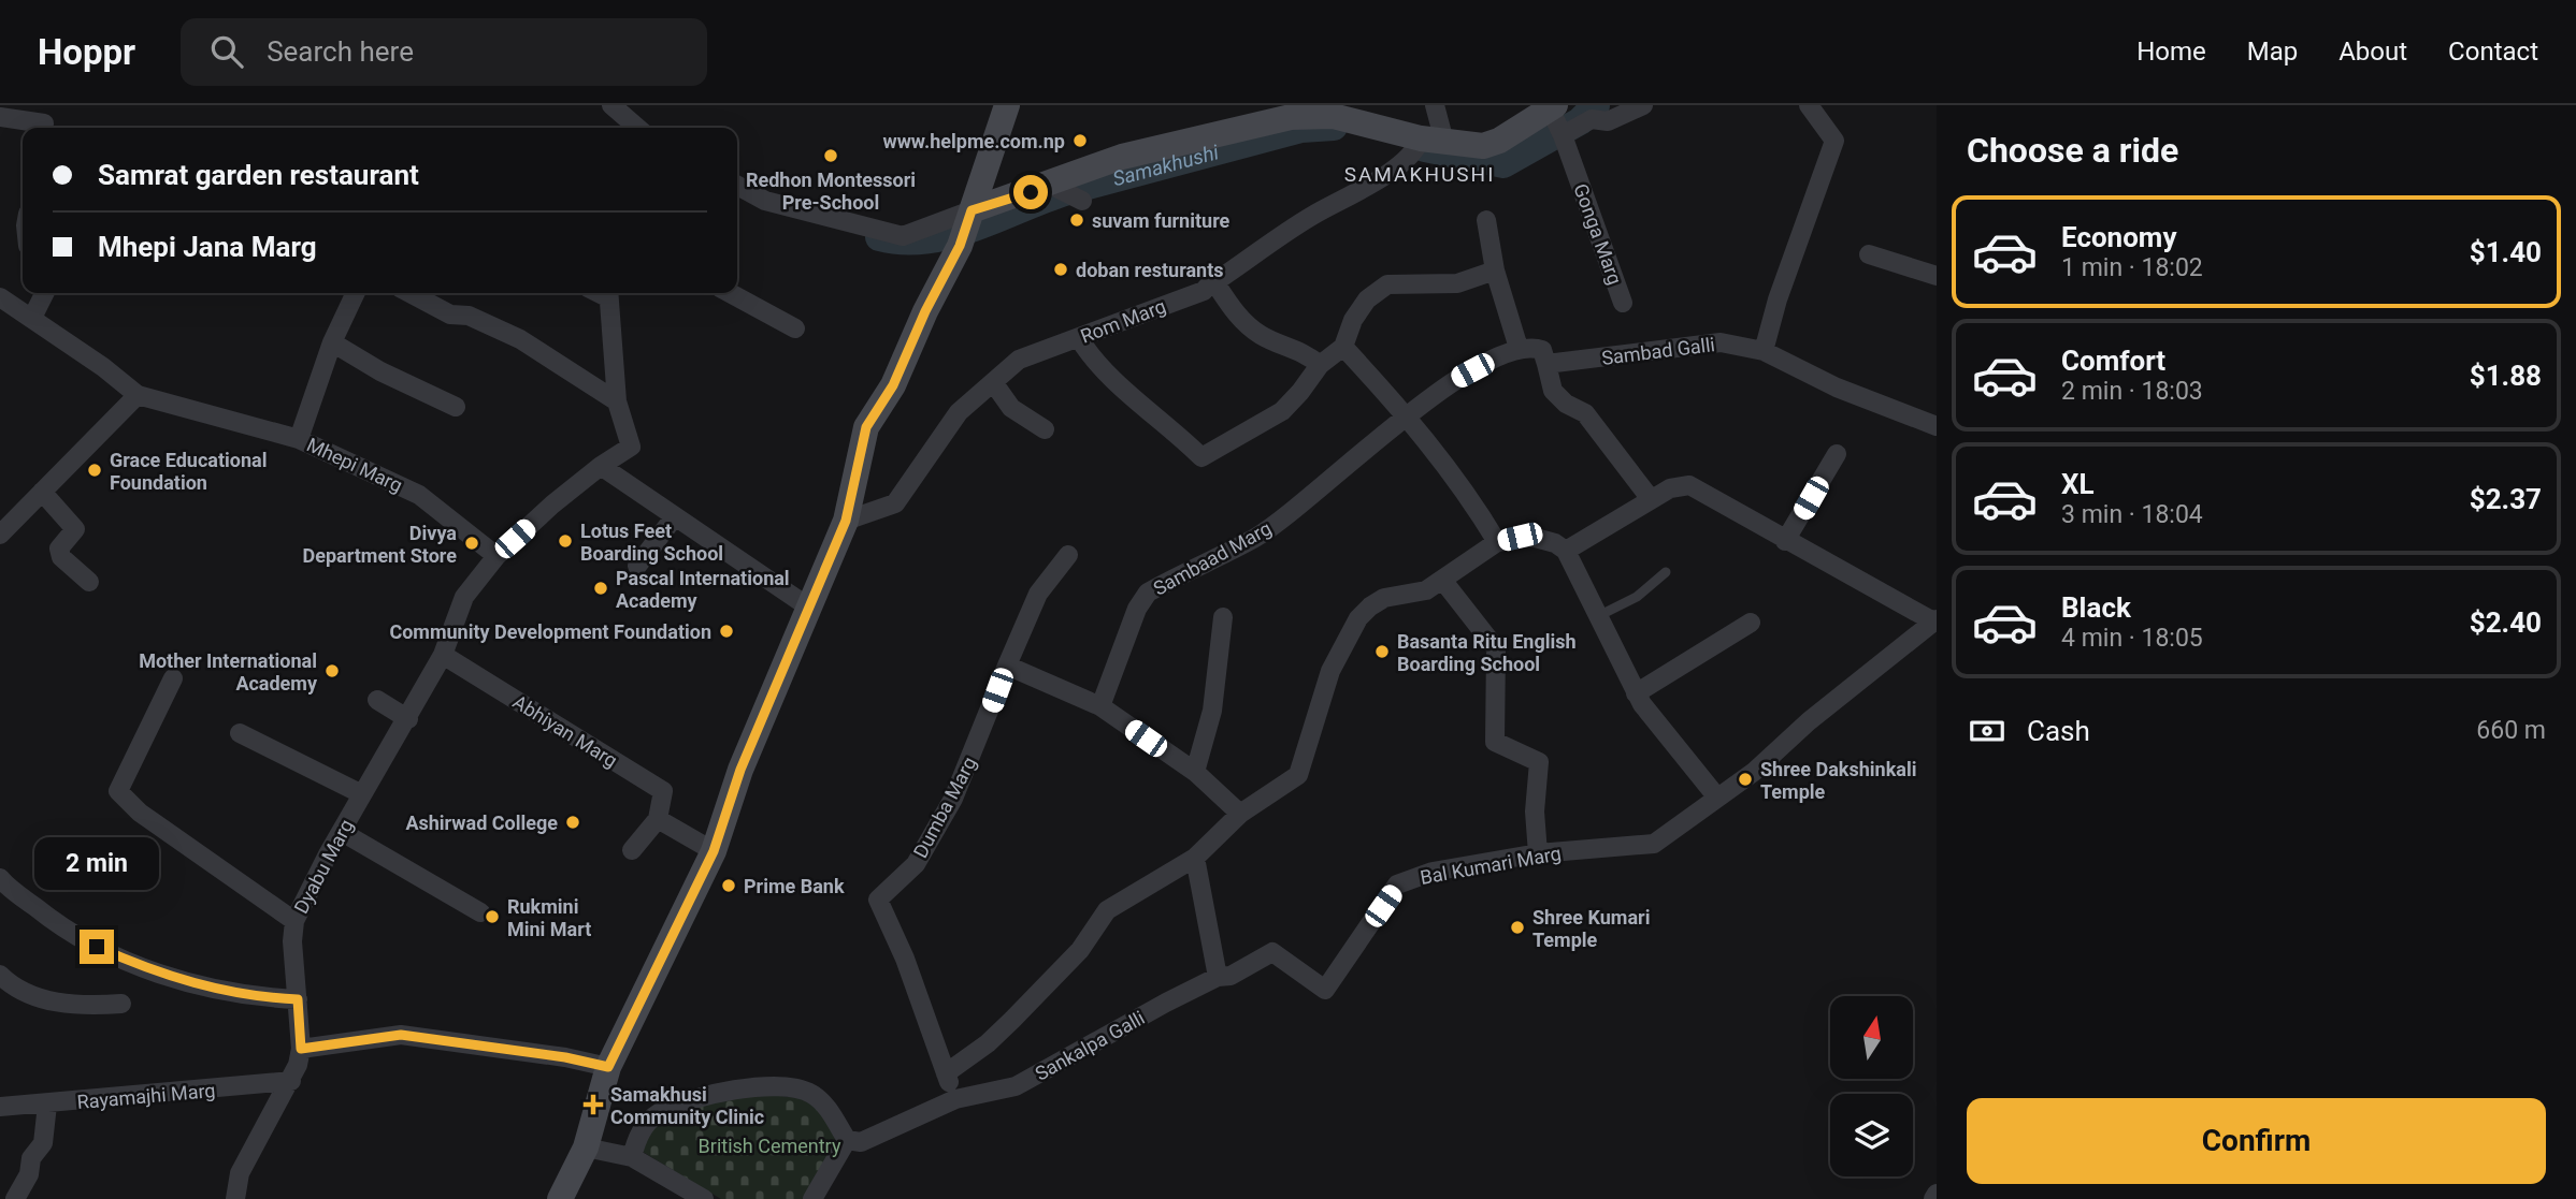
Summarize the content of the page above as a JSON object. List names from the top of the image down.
{
  "streets": {
    "street": [
      "Gonga Marg",
      "Rom Marg",
      "Sambad Galli",
      "Mhepi Marg",
      "Sambaad Marg",
      "Abhiyan Marg",
      "Dumba Marg",
      "Bal Kumari Marg",
      "Dyabu Marg",
      "Sankalpa Galli",
      "Rayamajhi Marg"
    ]
  },
  "crossings": [
    ["Mhepi Marg", "Dyabu Marg"],
    ["Abhiyan Marg", "Dyabu Marg"],
    ["Bal Kumari Marg", "Sankalpa Galli"],
    ["Dyabu Marg", "Rayamajhi Marg"]
  ],
  "districts": ["SAMAKHUSHI"],
  "water": ["Samakhushi"],
  "parks": ["British Cementry"],
  "places": {
    "other": [
      "www.helpme.com.np",
      "Redhon Montessori Pre-School",
      "suvam furniture",
      "doban resturants",
      "Grace Educational Foundation",
      "Lotus Feet Boarding School",
      "Divya Department Store",
      "Pascal International Academy",
      "Community Development Foundation",
      "Basanta Ritu English Boarding School",
      "Mother International Academy",
      "Shree Dakshinkali Temple",
      "Ashirwad College",
      "Prime Bank",
      "Rukmini Mini Mart",
      "Shree Kumari Temple"
    ],
    "health": ["Samakhusi Community Clinic"]
  },
  "north": "top",
  "page": {
    "header": "Hoppr",
    "search": "Search here",
    "nav": [
      "Home",
      "Map",
      "About",
      "Contact"
    ],
    "heading": "Choose a ride",
    "banner": ["Samrat garden restaurant", "Mhepi Jana Marg"],
    "list": [
      {
        "name": "Economy",
        "note": "1 min · 18:02",
        "value": "$1.40"
      },
      {
        "name": "Comfort",
        "note": "2 min · 18:03",
        "value": "$1.88"
      },
      {
        "name": "XL",
        "note": "3 min · 18:04",
        "value": "$2.37"
      },
      {
        "name": "Black",
        "note": "4 min · 18:05",
        "value": "$2.40"
      }
    ],
    "pay": ["Cash", "660 m"],
    "bubble": "2 min",
    "buttons": "Confirm"
  }
}
